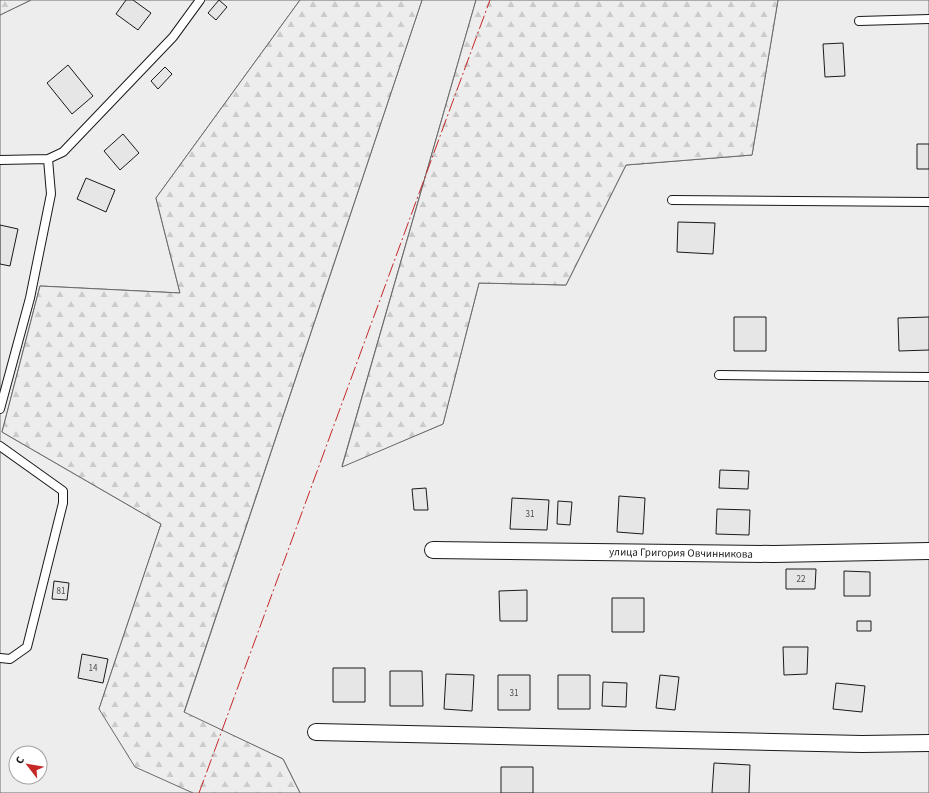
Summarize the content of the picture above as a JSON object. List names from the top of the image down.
{
  "streets": {
    "street": ["улица Григория Овчинникова"]
  },
  "house_numbers": [
    "31",
    "22",
    "81",
    "14",
    "31"
  ],
  "north": "top left"
}
